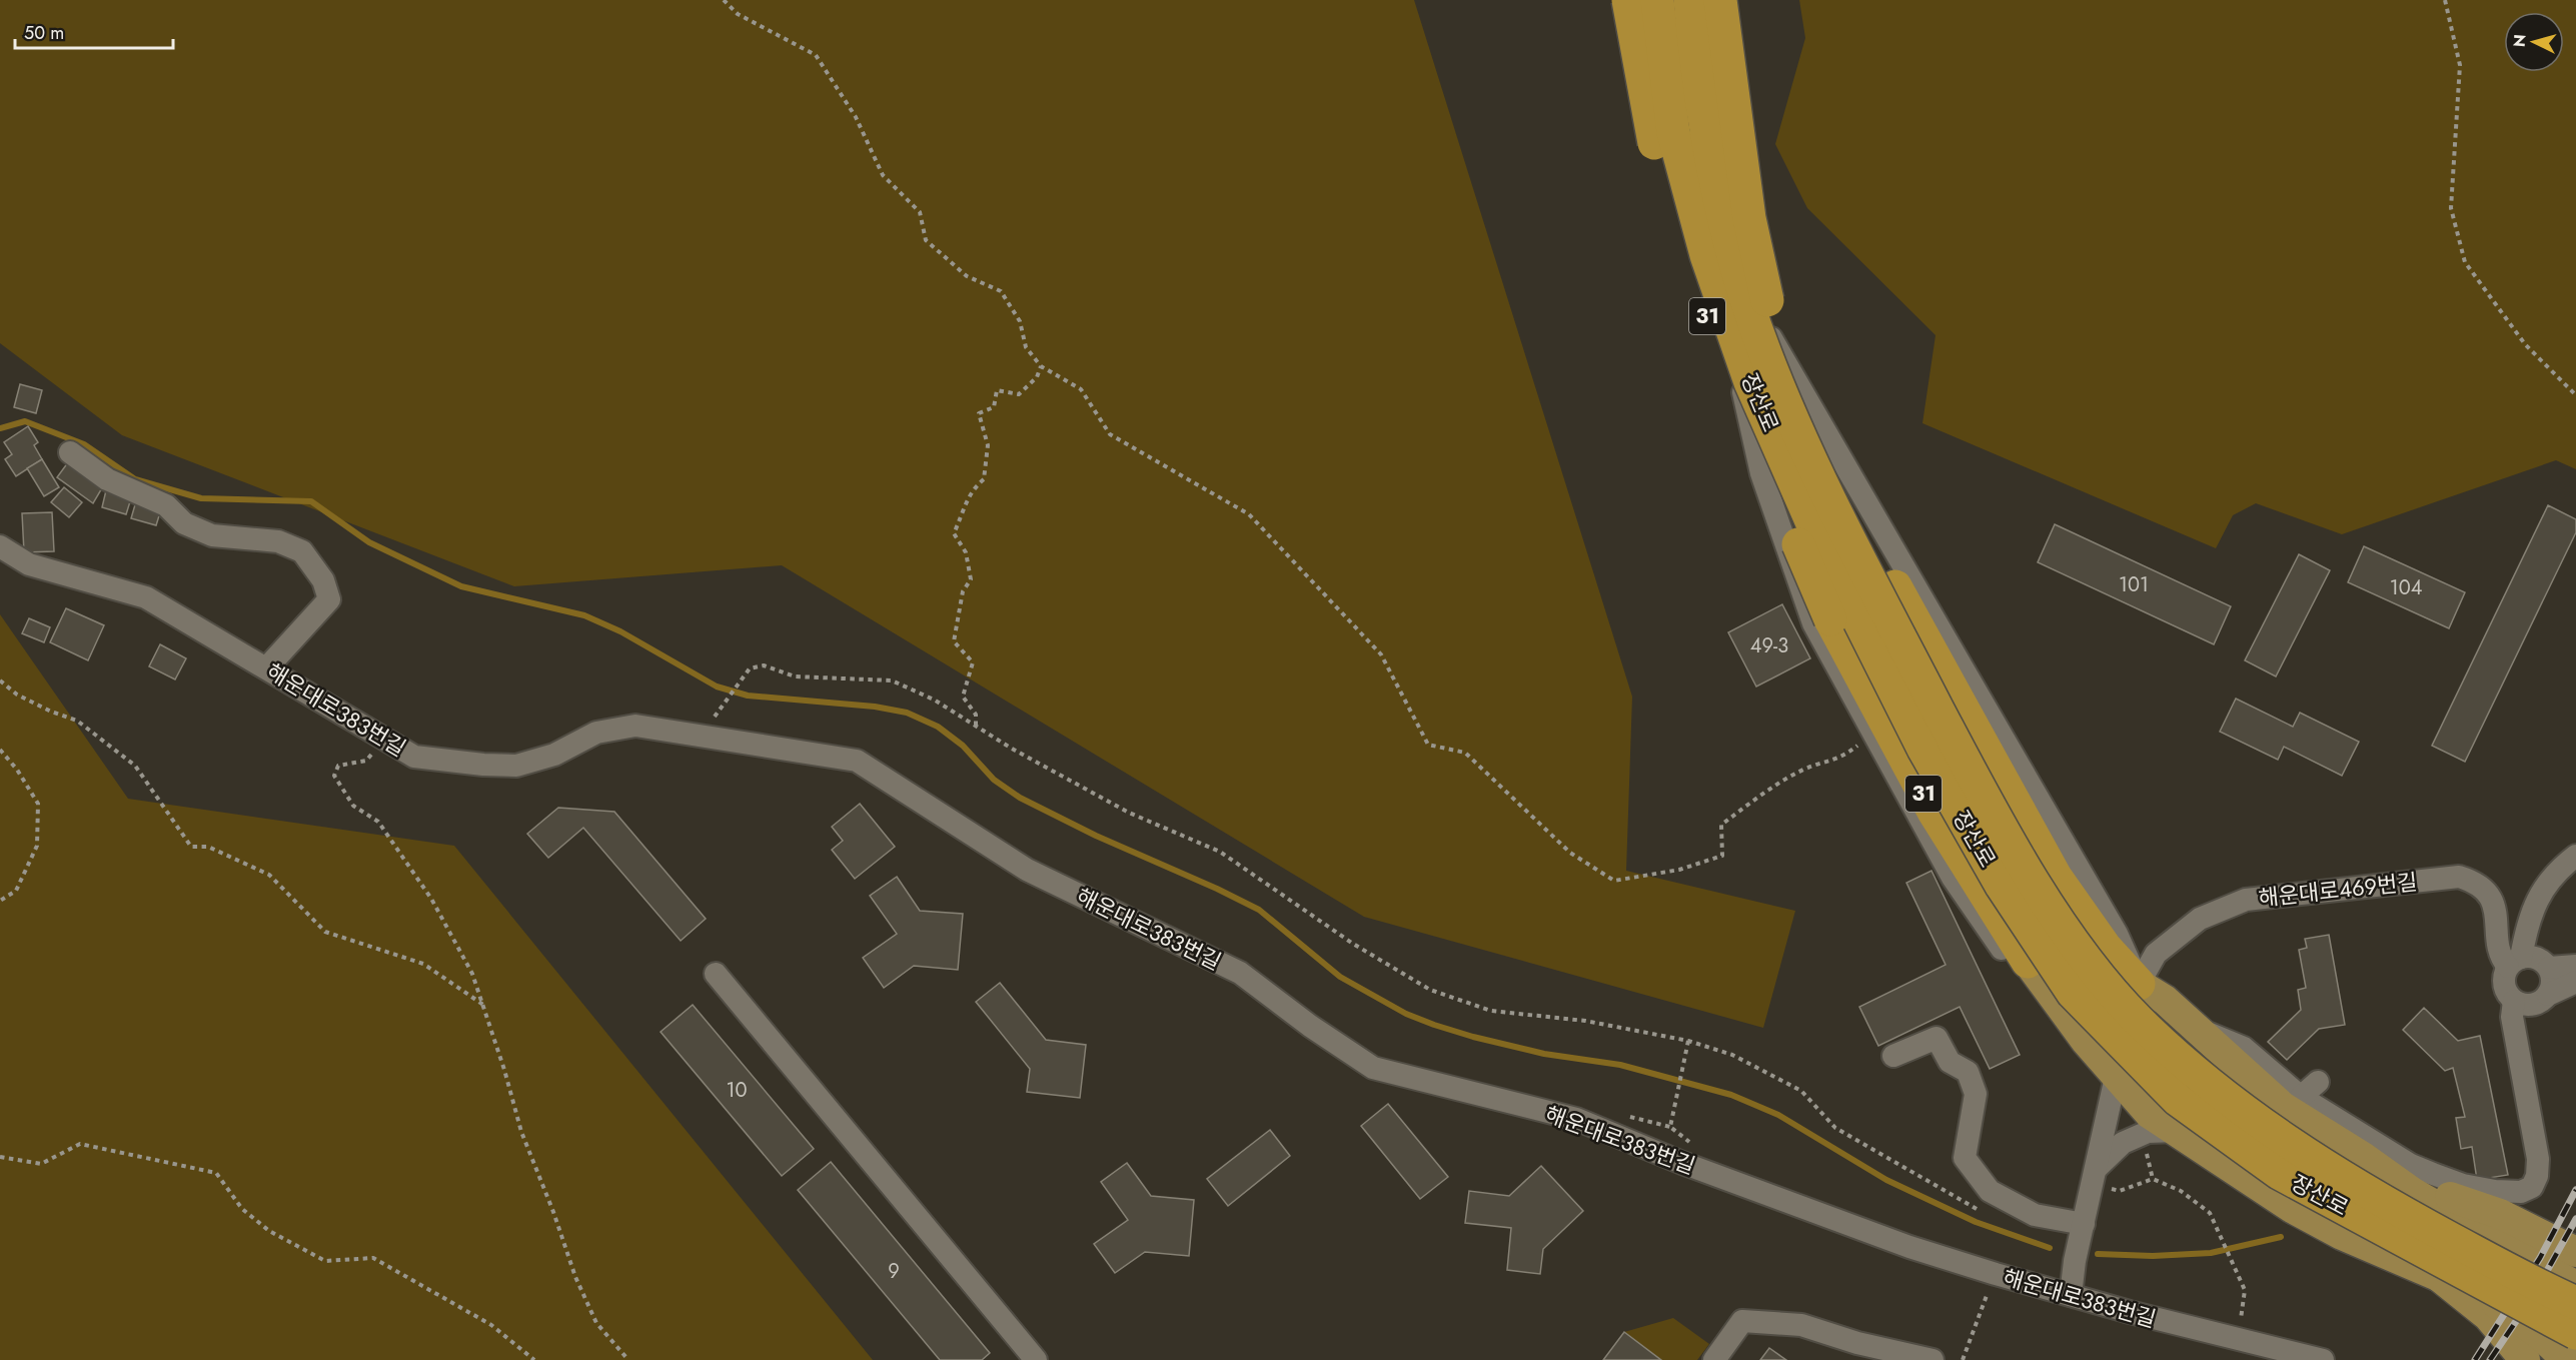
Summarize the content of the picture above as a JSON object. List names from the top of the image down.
{
  "streets": {
    "highway": ["31", "장산로"],
    "street": ["해운대로383번길", "해운대로469번길"]
  },
  "crossings": [
    ["31", "해운대로469번길"],
    ["해운대로383번길", "해운대로469번길"]
  ],
  "house_numbers": [
    "101",
    "104",
    "49-3",
    "10",
    "9"
  ],
  "scale_bar": "50 m",
  "north": "left"
}
